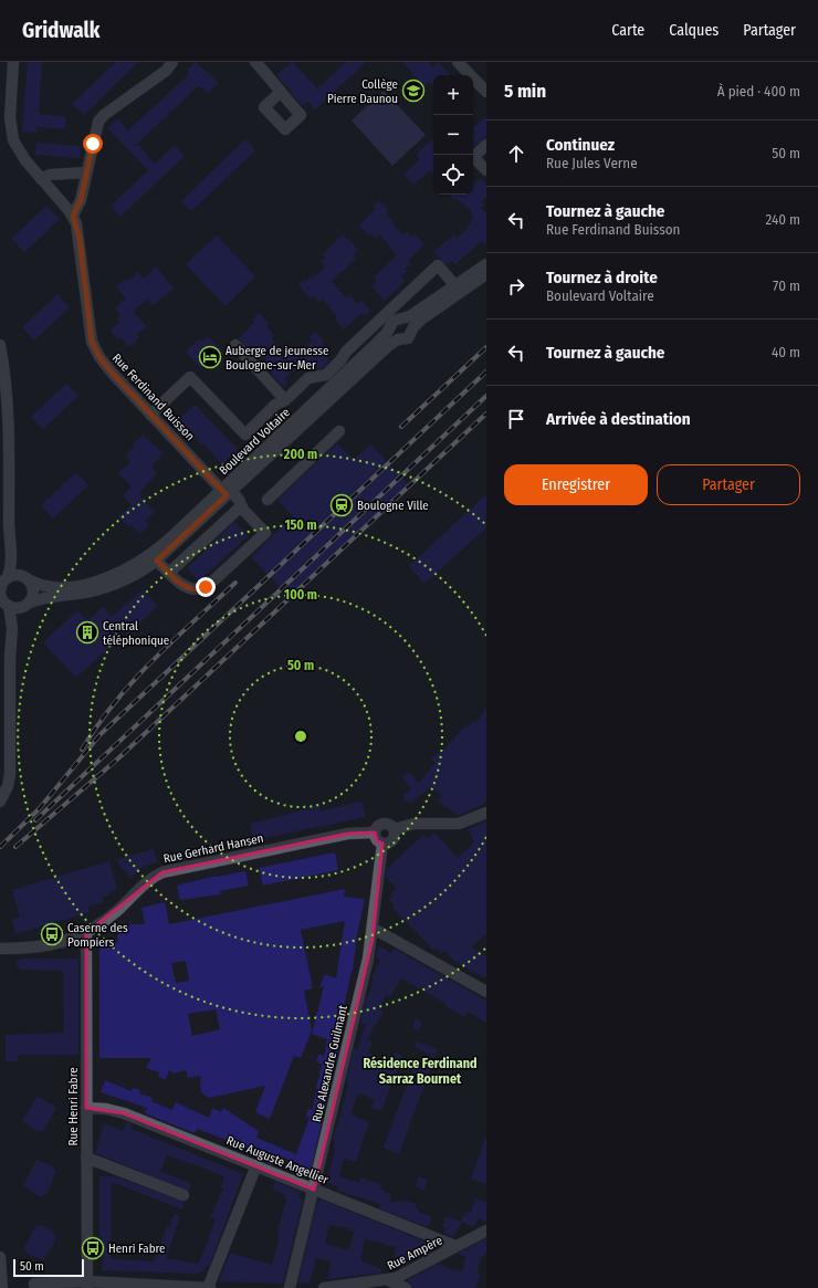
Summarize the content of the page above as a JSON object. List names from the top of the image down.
{
  "streets": {
    "street": [
      "Rue Ferdinand Buisson",
      "Boulevard Voltaire",
      "Rue Gerhard Hansen",
      "Rue Alexandre Guilmant",
      "Rue Henri Fabre",
      "Rue Auguste Angellier",
      "Rue Ampère"
    ]
  },
  "crossings": [
    ["Rue Ferdinand Buisson", "Boulevard Voltaire"],
    ["Rue Gerhard Hansen", "Rue Alexandre Guilmant"],
    ["Rue Gerhard Hansen", "Rue Henri Fabre"],
    ["Rue Alexandre Guilmant", "Rue Auguste Angellier"],
    ["Rue Henri Fabre", "Rue Auguste Angellier"],
    ["Rue Auguste Angellier", "Rue Ampère"]
  ],
  "districts": ["Résidence Ferdinand Sarraz Bournet"],
  "places": {
    "school or university": ["Collège Pierre Daunou"],
    "hotel": ["Auberge de jeunesse Boulogne-sur-Mer"],
    "station": ["Boulogne Ville"],
    "building": ["Central téléphonique"],
    "bus stop": ["Caserne des Pompiers", "Henri Fabre"]
  },
  "scale_bar": "50 m",
  "page": {
    "header": "Gridwalk",
    "nav": ["Carte", "Calques", "Partager"],
    "heading": ["5 min", "À pied · 400 m"],
    "map_buttons": ["+", "−"],
    "list": [
      ["Continuez", "Rue Jules Verne", "50 m"],
      ["Tournez à gauche", "Rue Ferdinand Buisson", "240 m"],
      ["Tournez à droite", "Boulevard Voltaire", "70 m"],
      ["Tournez à gauche", "40 m"],
      "Arrivée à destination"
    ],
    "buttons": ["Enregistrer", "Partager"],
    "scale": "50 m"
  },
  "rings": [
    "200 m",
    "150 m",
    "100 m",
    "50 m"
  ]
}
